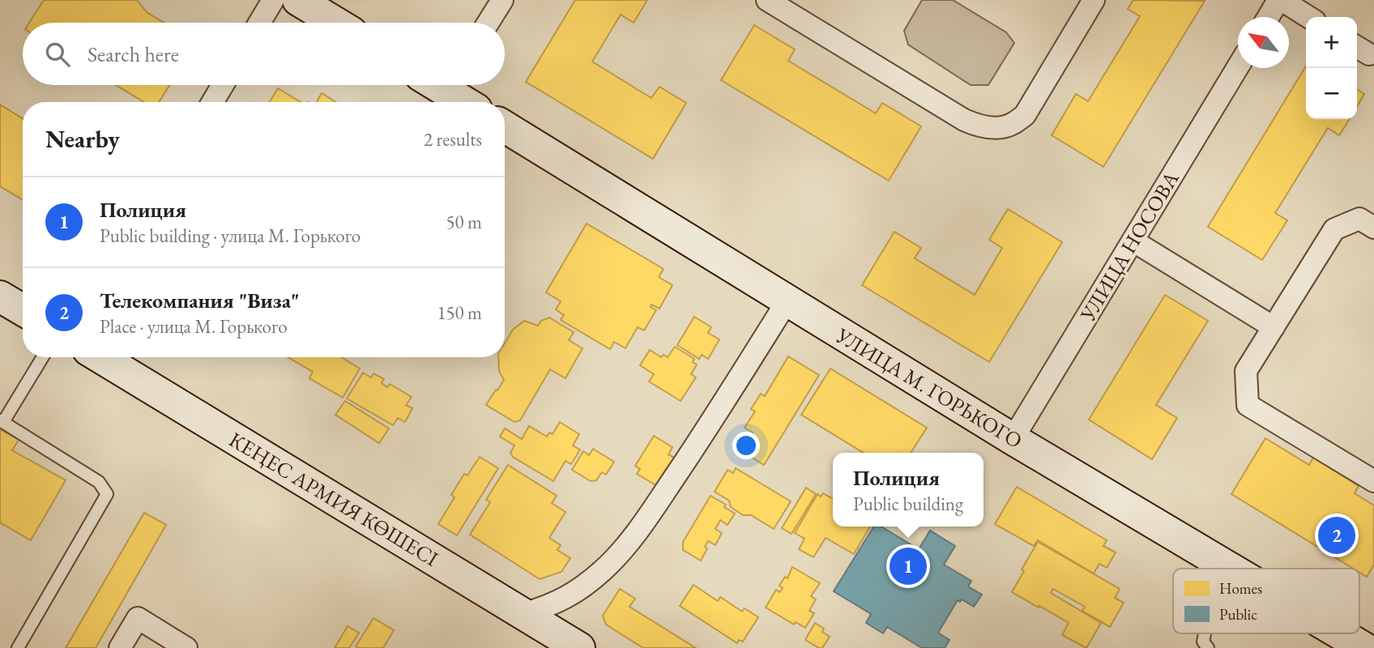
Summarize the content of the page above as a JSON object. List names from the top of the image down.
{
  "streets": {
    "main road": ["УЛИЦА М. ГОРЬКОГО", "КЕҢЕС АРМИЯ КӨШЕСІ"],
    "street": ["УЛИЦА НОСОВА"]
  },
  "crossings": [
    ["УЛИЦА НОСОВА", "УЛИЦА М. ГОРЬКОГО"]
  ],
  "legend": ["Homes", "Public"],
  "north": "top left",
  "page": {
    "map_buttons": ["+", "−"],
    "search": "Search here",
    "heading": ["Nearby", "2 results"],
    "list": [
      {
        "mark": "1",
        "name": "Полиция",
        "note": "Public building · улица М. Горького",
        "value": "50 m"
      },
      {
        "mark": "2",
        "name": "Телекомпания \"Виза\"",
        "note": "Place · улица М. Горького",
        "value": "150 m"
      }
    ],
    "popup": ["Полиция", "Public building"],
    "pins": ["2", "1"]
  }
}
